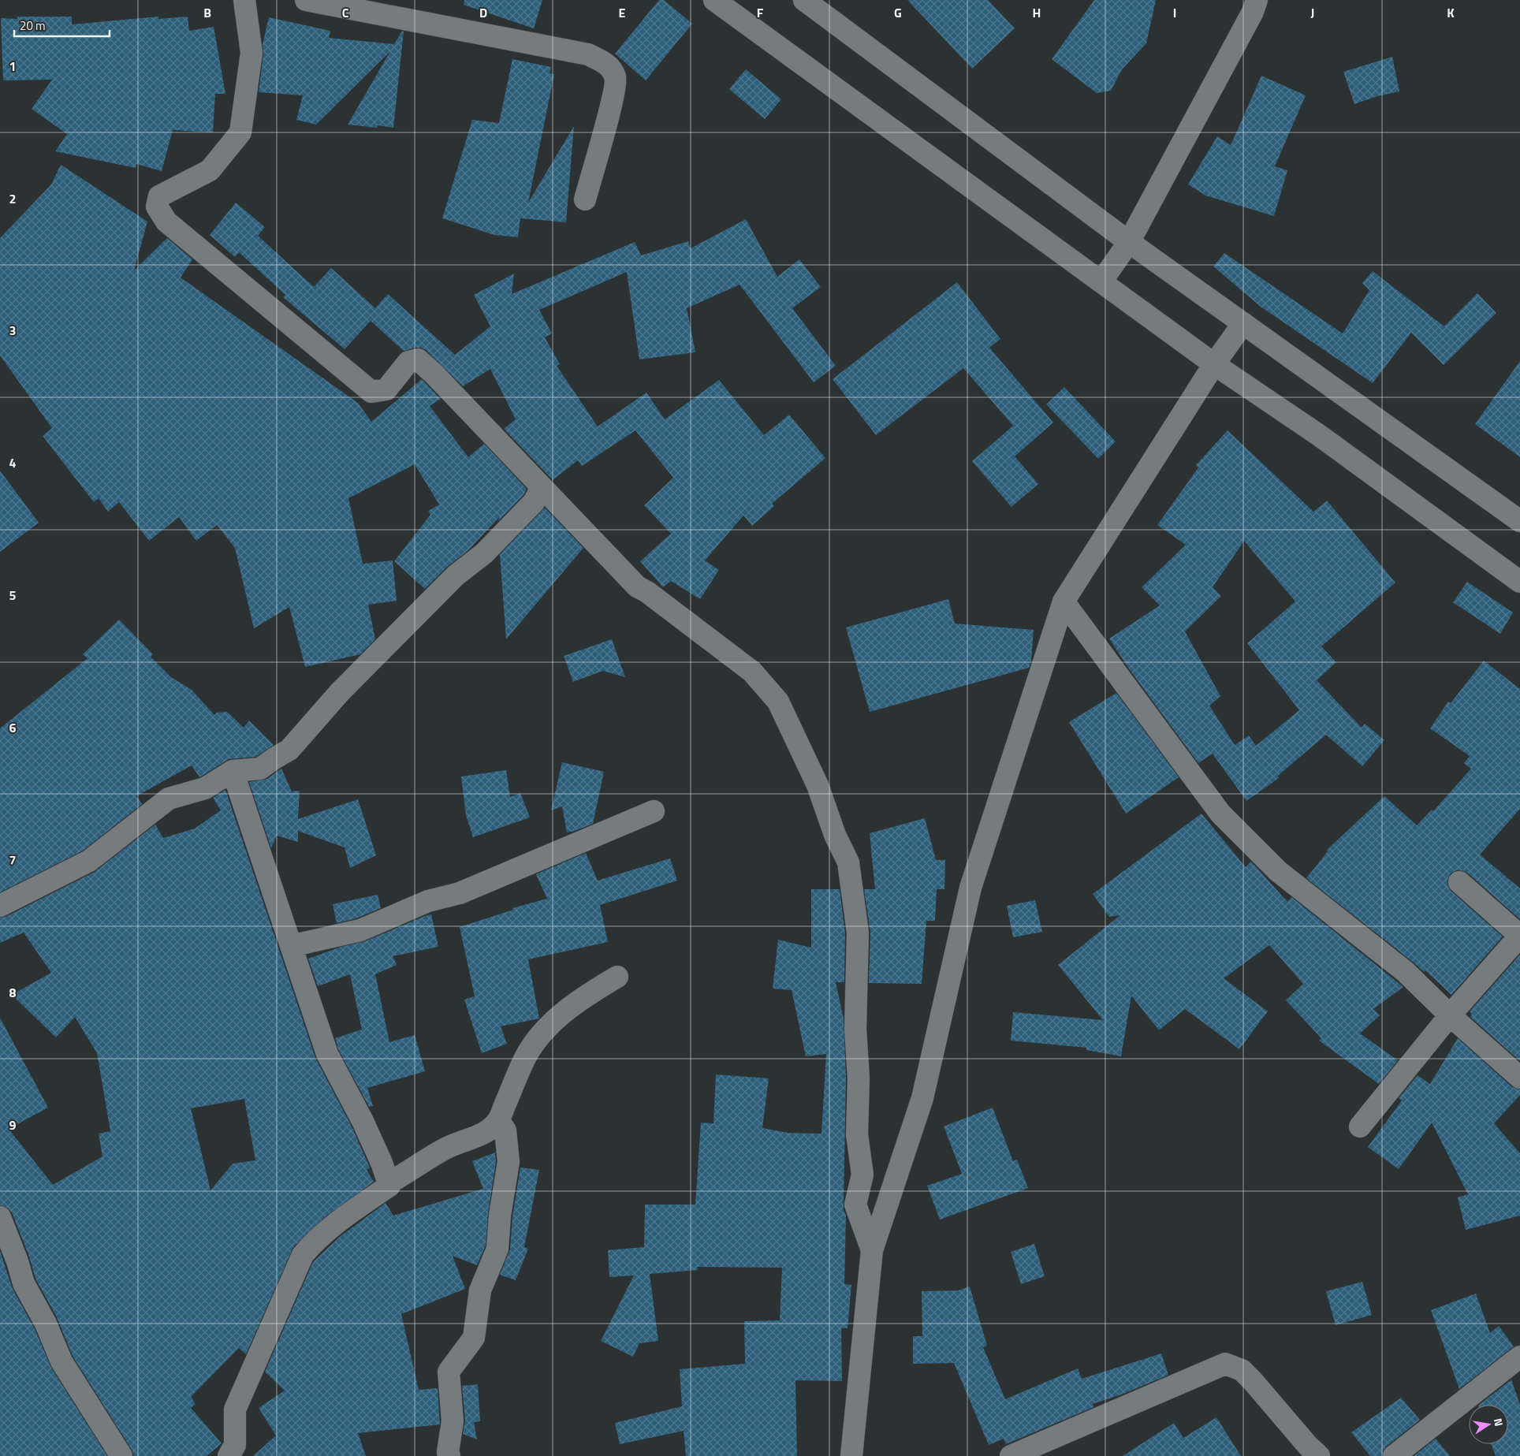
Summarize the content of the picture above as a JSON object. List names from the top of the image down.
{
  "scale_bar": "20 m",
  "north": "right",
  "grid": {
    "columns": [
      "B",
      "C",
      "D",
      "E",
      "F",
      "G",
      "H",
      "I",
      "J",
      "K"
    ],
    "rows": [
      "1",
      "2",
      "3",
      "4",
      "5",
      "6",
      "7",
      "8",
      "9"
    ]
  }
}
